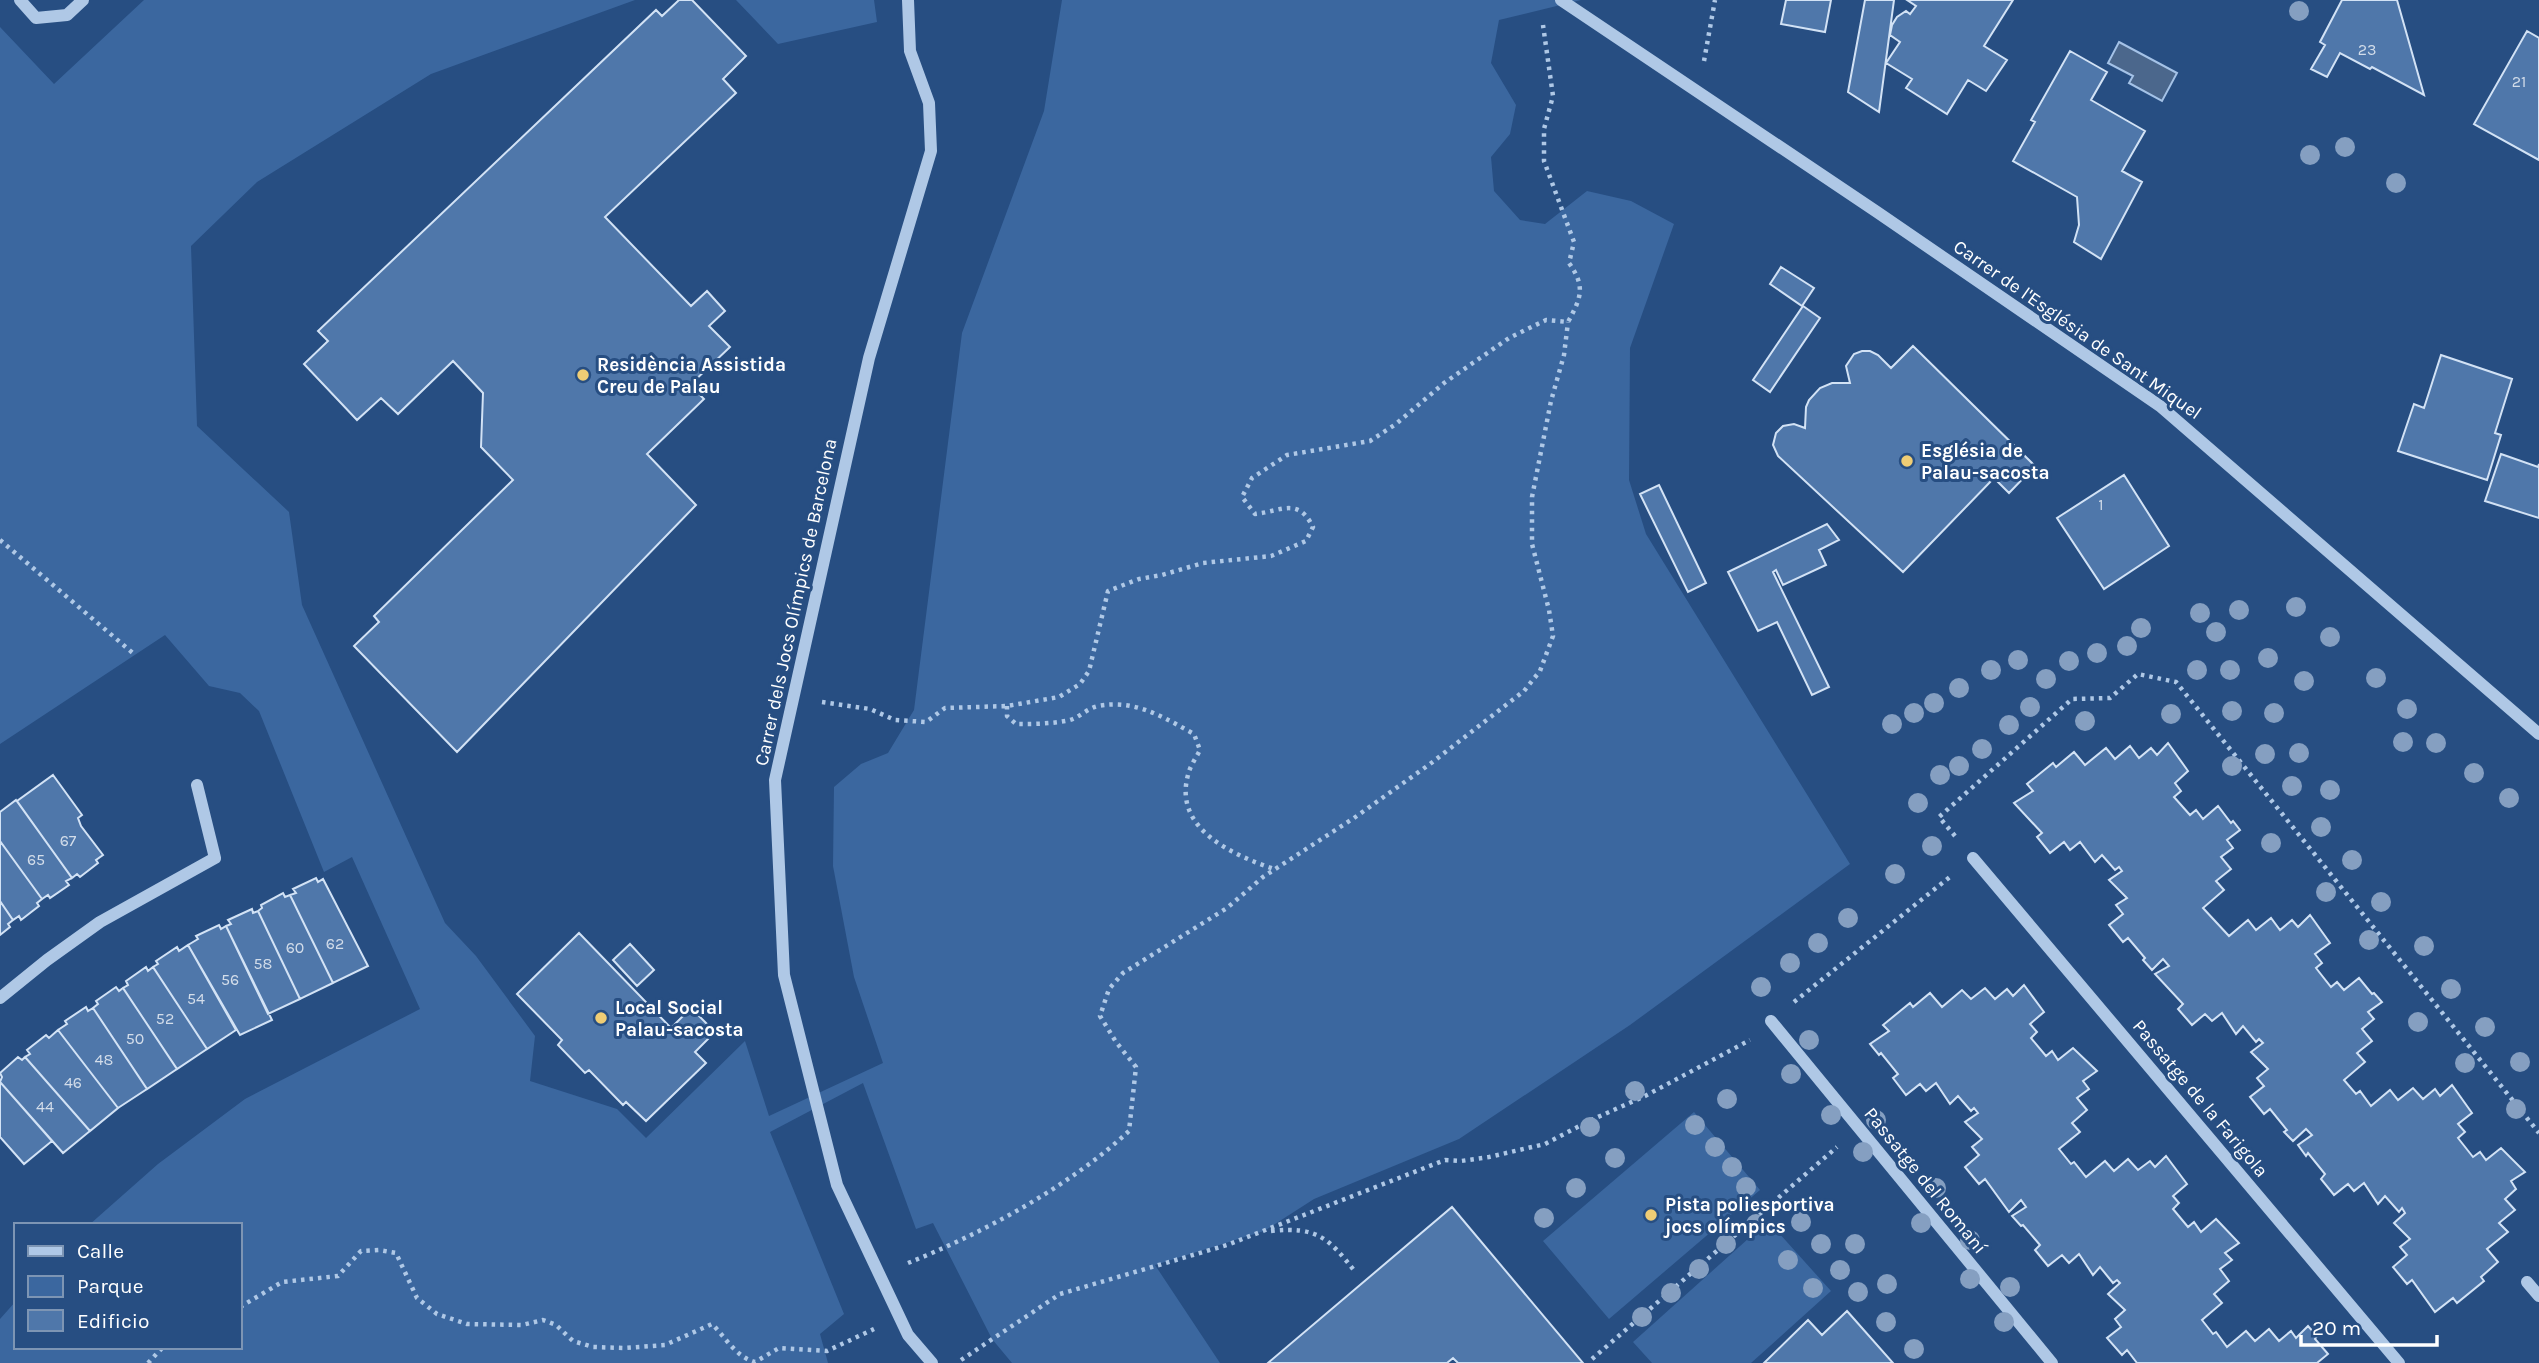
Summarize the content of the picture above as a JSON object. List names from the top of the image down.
{
  "streets": {
    "street": [
      "Carrer de l'Església de Sant Miquel",
      "Carrer dels Jocs Olímpics de Barcelona",
      "Passatge de la Farigola",
      "Passatge del Romaní"
    ]
  },
  "places": [
    "Residència Assistida Creu de Palau",
    "Església de Palau-sacosta",
    "Local Social Palau-sacosta",
    "Pista poliesportiva jocs olímpics"
  ],
  "house_numbers": [
    "23",
    "21",
    "1",
    "67",
    "65",
    "62",
    "60",
    "58",
    "56",
    "54",
    "52",
    "50",
    "48",
    "46",
    "44"
  ],
  "legend": ["Calle", "Parque", "Edificio"],
  "scale_bar": "20 m"
}
